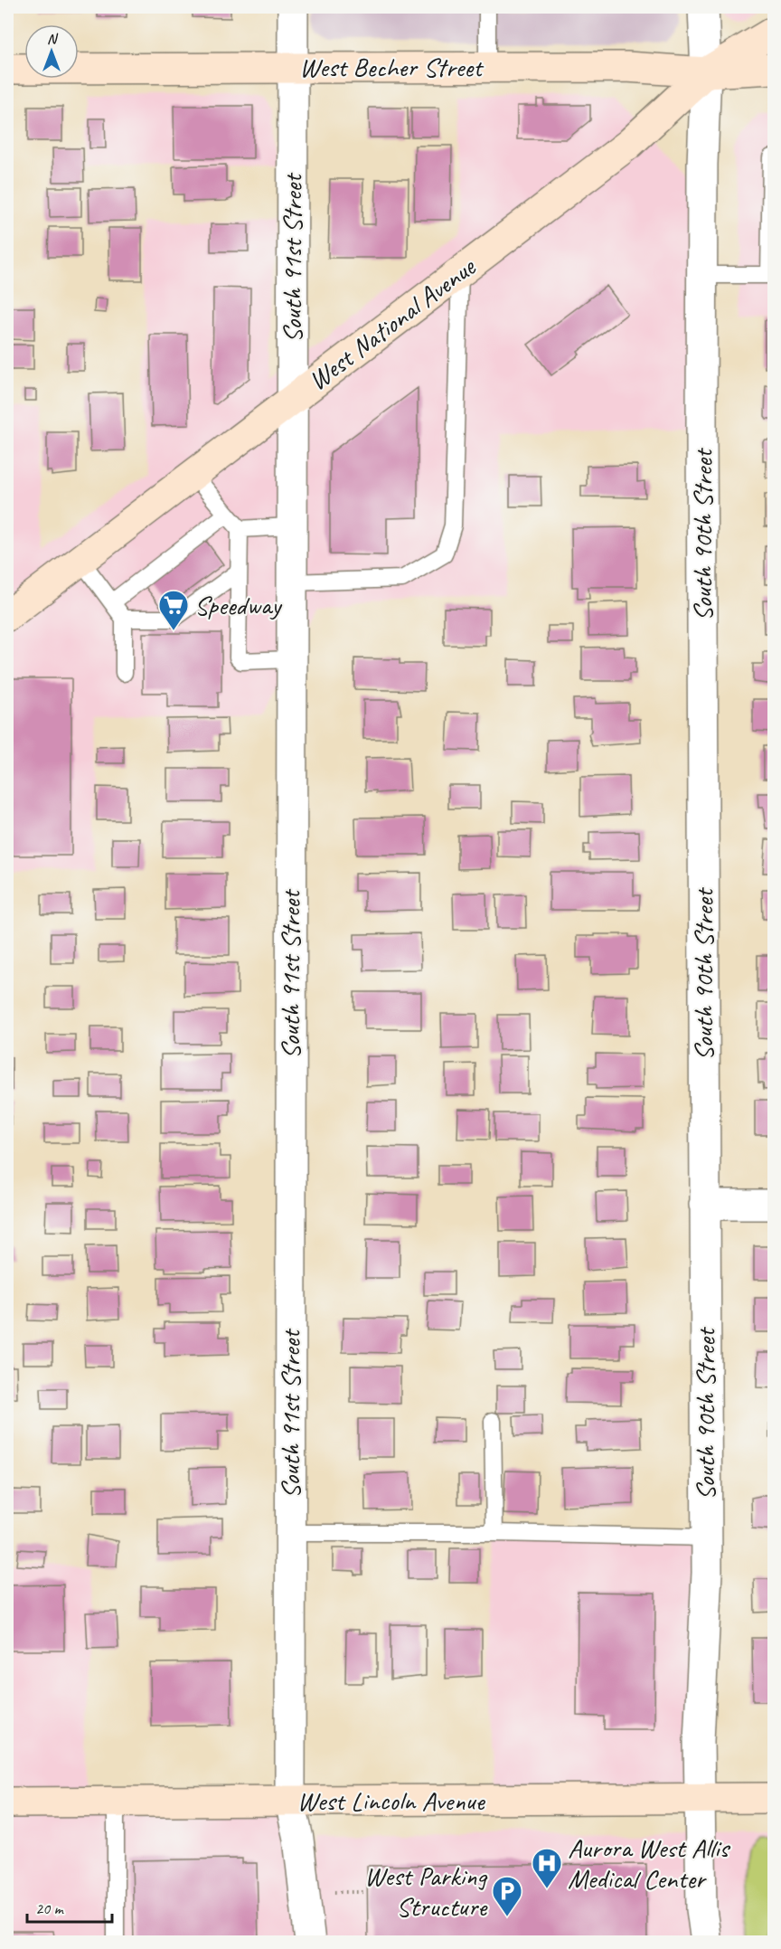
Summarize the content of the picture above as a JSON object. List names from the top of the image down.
{
  "streets": {
    "main road": ["West Becher Street", "West National Avenue", "West Lincoln Avenue"],
    "street": ["South 91st Street", "South 90th Street"]
  },
  "crossings": [
    ["West Becher Street", "South 91st Street"],
    ["West Becher Street", "West National Avenue"],
    ["West Becher Street", "South 90th Street"],
    ["South 91st Street", "West National Avenue"],
    ["South 91st Street", "West Lincoln Avenue"],
    ["West National Avenue", "South 90th Street"],
    ["South 90th Street", "West Lincoln Avenue"]
  ],
  "places": {
    "supermarket": ["Speedway"],
    "hospital": ["Aurora West Allis Medical Center"],
    "parking": ["West Parking Structure"]
  },
  "scale_bar": "20 m",
  "north": "top"
}
